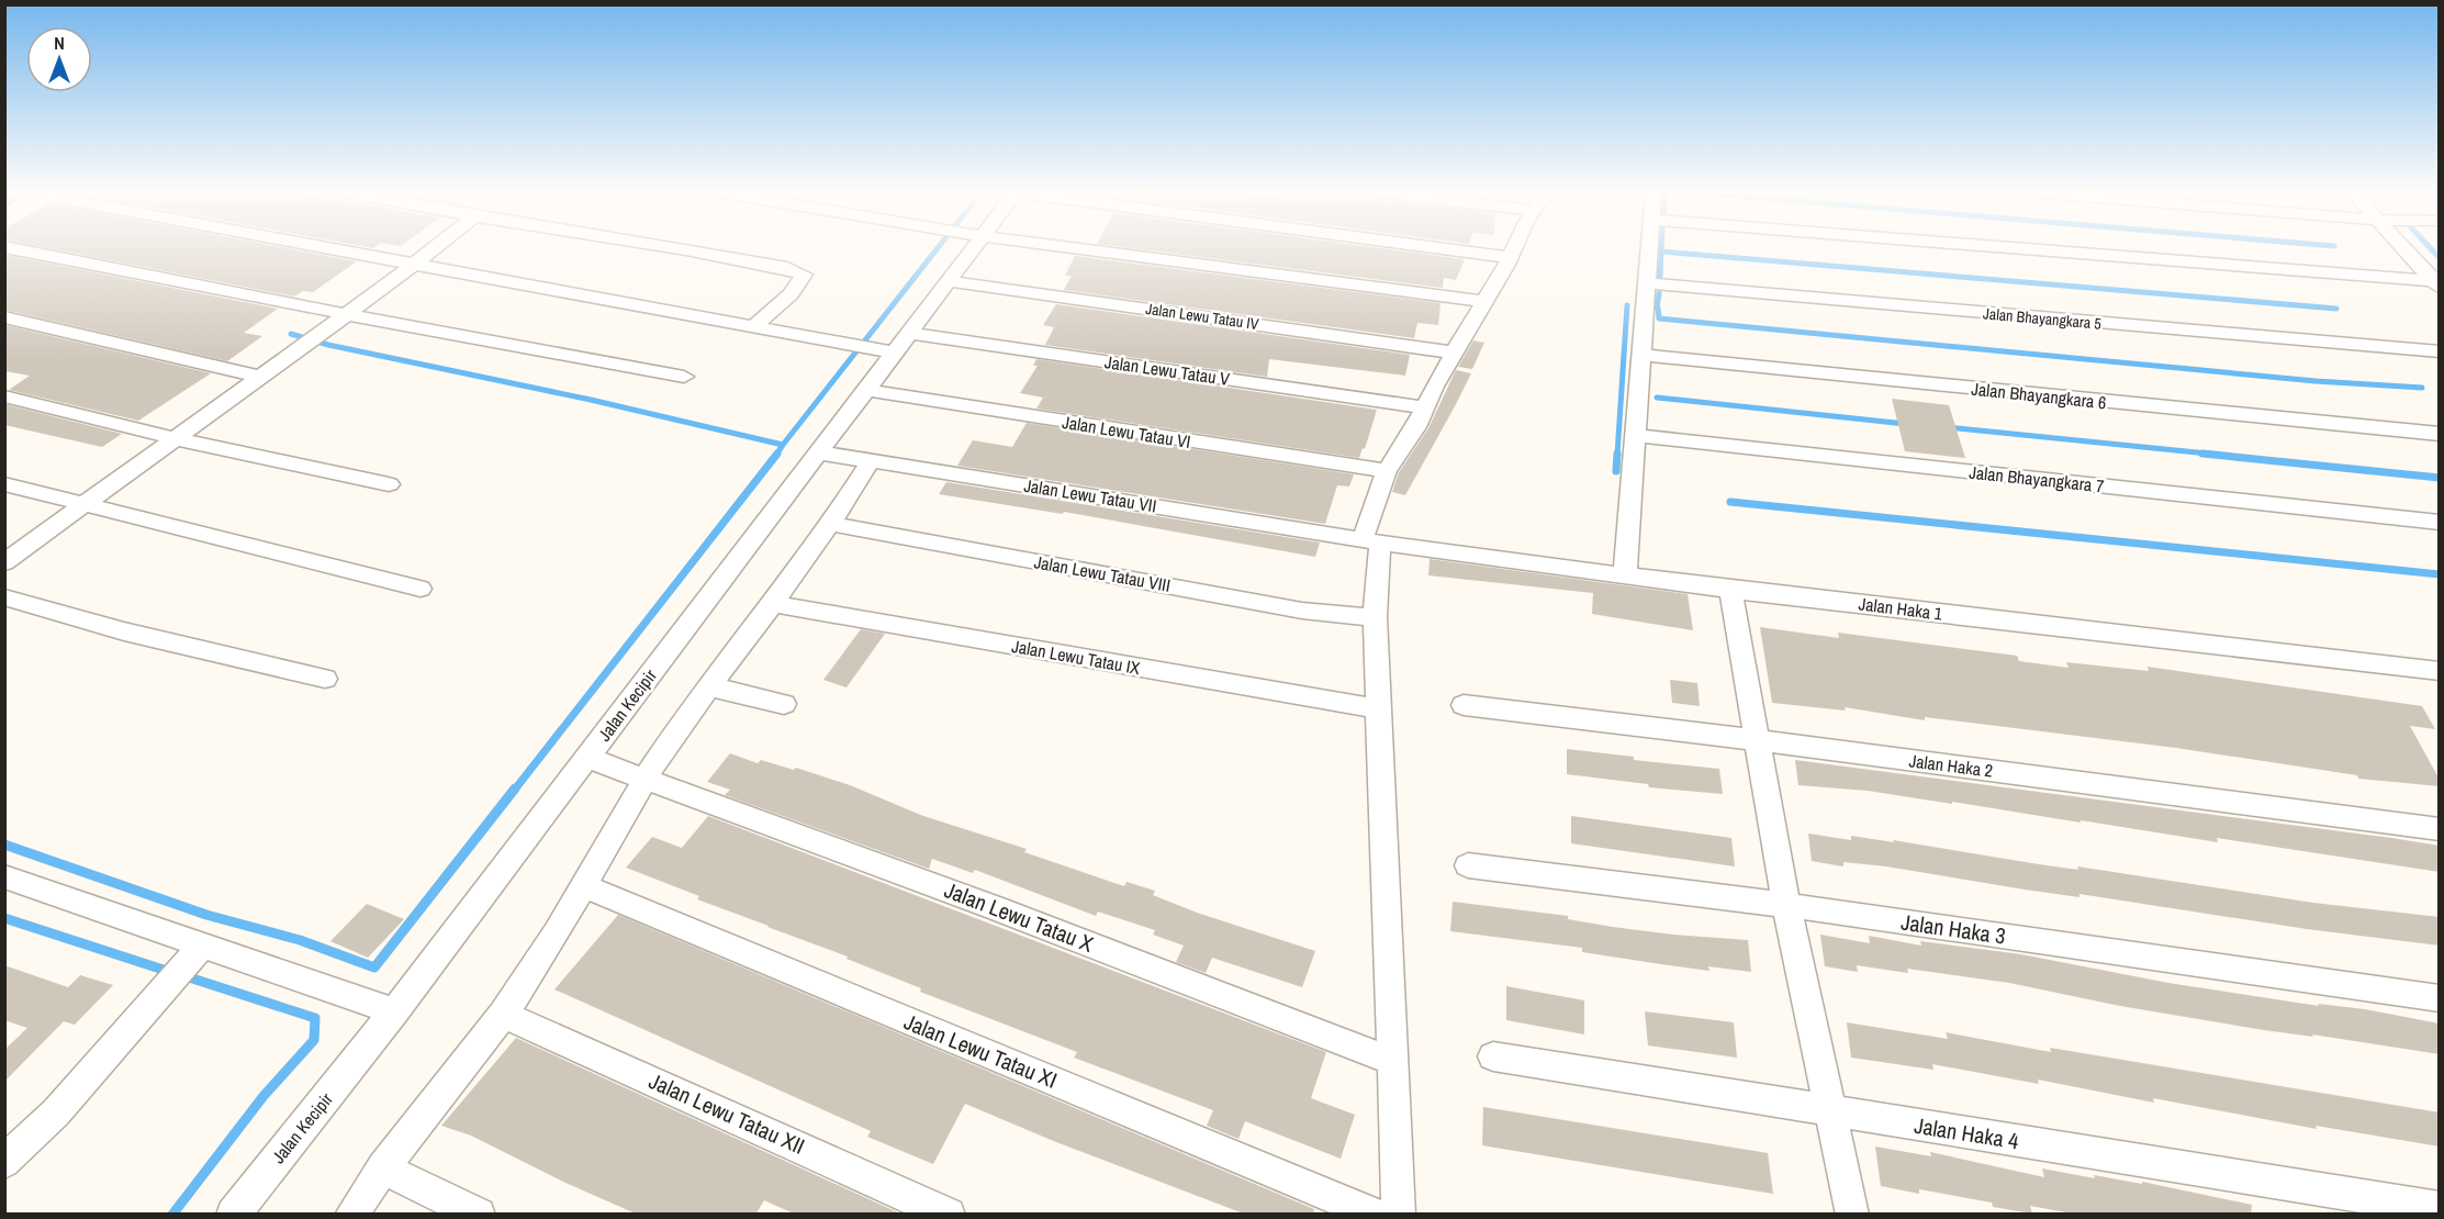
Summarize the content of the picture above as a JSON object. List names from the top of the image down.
{
  "streets": {
    "street": [
      "Jalan Lewu Tatau IV",
      "Jalan Bhayangkara 5",
      "Jalan Lewu Tatau V",
      "Jalan Bhayangkara 6",
      "Jalan Lewu Tatau VI",
      "Jalan Bhayangkara 7",
      "Jalan Lewu Tatau VII",
      "Jalan Lewu Tatau VIII",
      "Jalan Haka 1",
      "Jalan Lewu Tatau IX",
      "Jalan Kecipir",
      "Jalan Haka 2",
      "Jalan Lewu Tatau X",
      "Jalan Haka 3",
      "Jalan Lewu Tatau XI",
      "Jalan Lewu Tatau XII",
      "Jalan Haka 4"
    ]
  },
  "crossings": [
    ["Jalan Lewu Tatau IV", "Jalan Kecipir"],
    ["Jalan Lewu Tatau V", "Jalan Kecipir"],
    ["Jalan Lewu Tatau VI", "Jalan Kecipir"],
    ["Jalan Lewu Tatau VII", "Jalan Haka 1"],
    ["Jalan Lewu Tatau VII", "Jalan Kecipir"],
    ["Jalan Kecipir", "Jalan Lewu Tatau X"]
  ],
  "north": "top"
}
